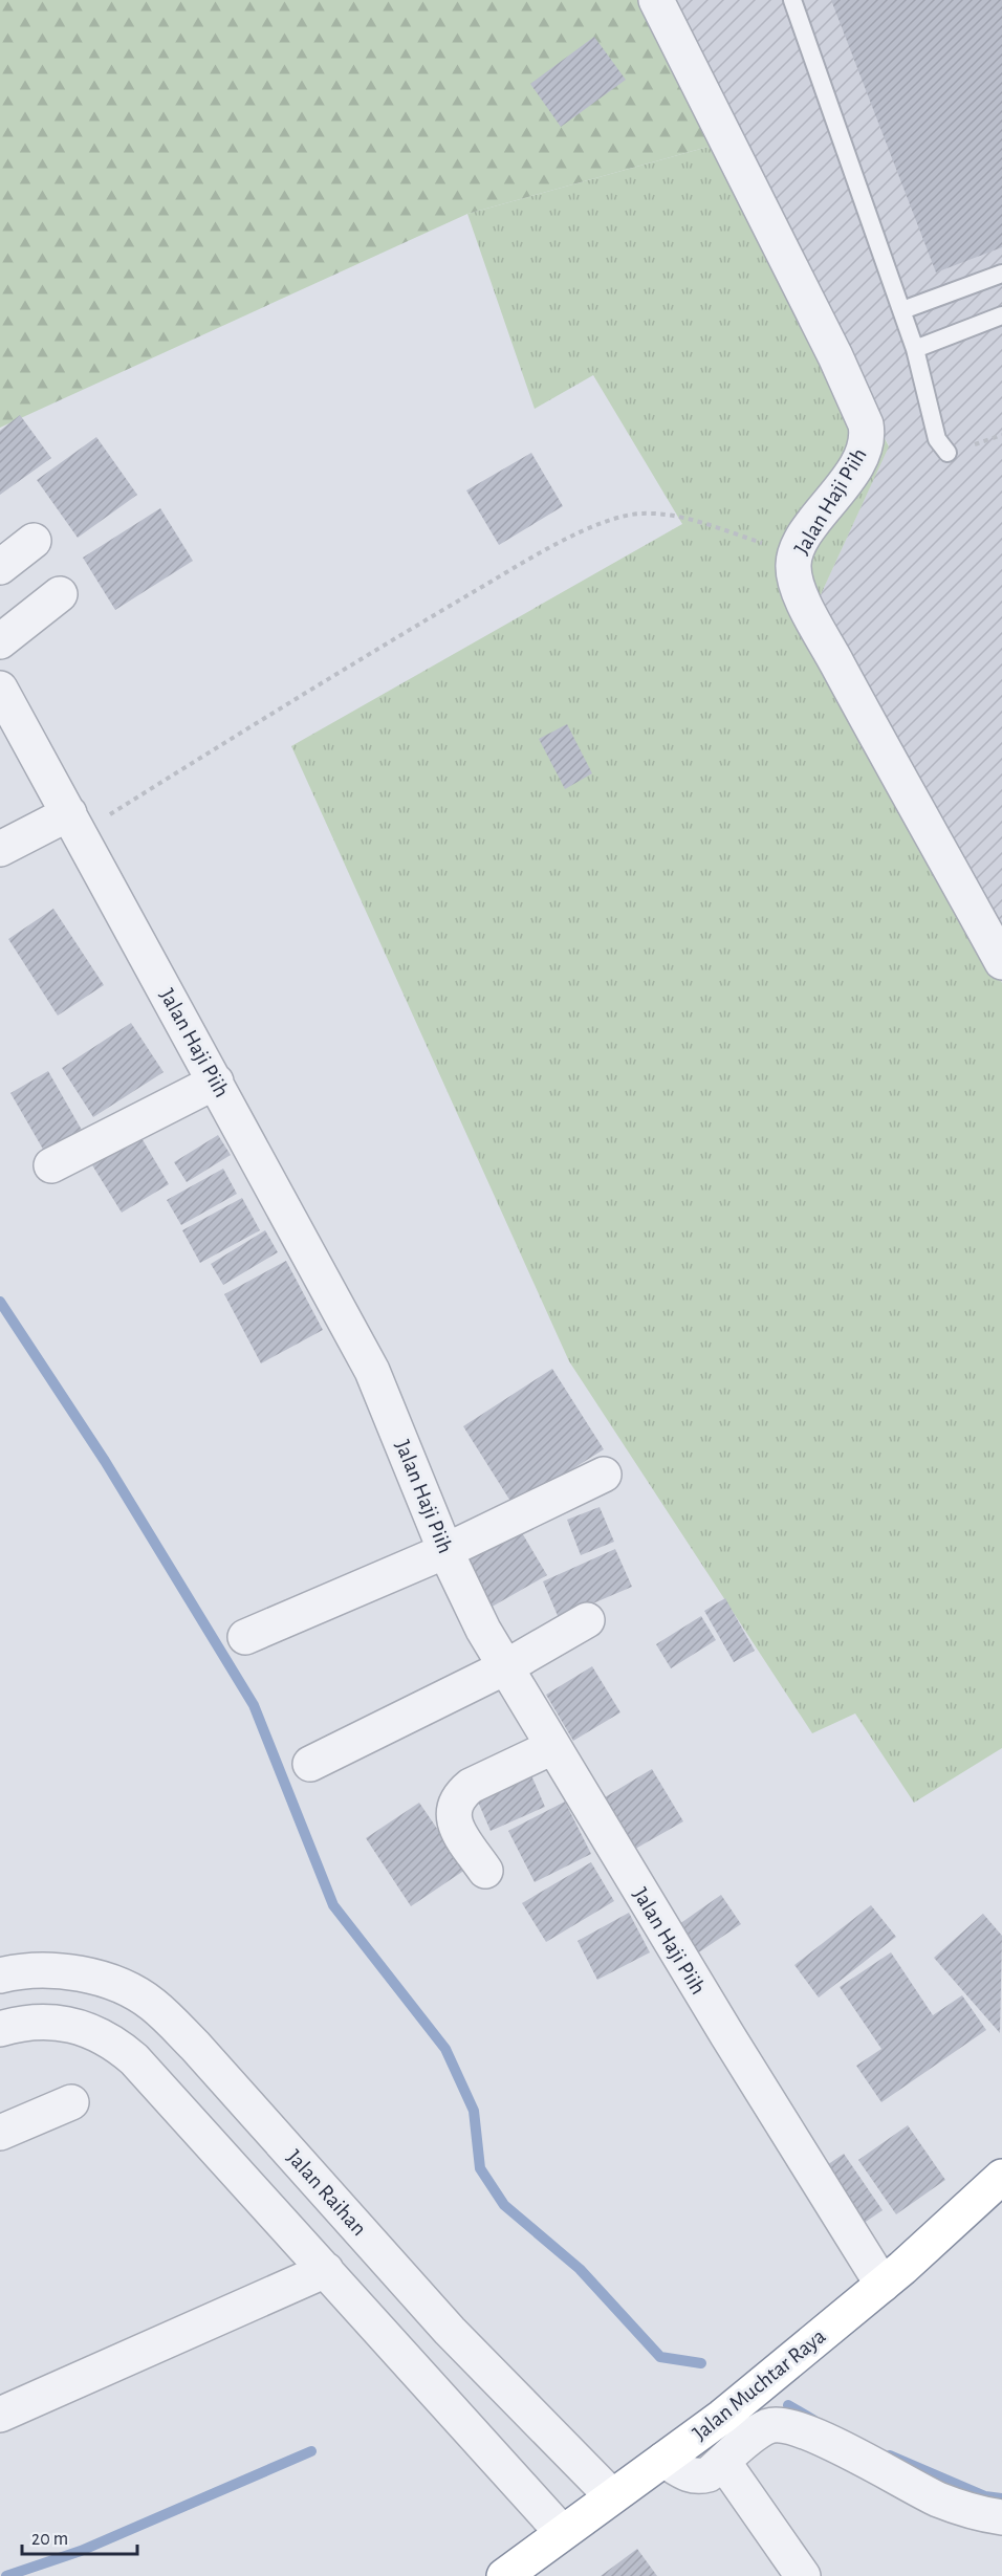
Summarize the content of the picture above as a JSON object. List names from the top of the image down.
{
  "streets": {
    "highway": ["Jalan Muchtar Raya"],
    "street": ["Jalan Haji Piih", "Jalan Raihan"]
  },
  "crossings": [
    ["Jalan Haji Piih", "Jalan Muchtar Raya"],
    ["Jalan Raihan", "Jalan Muchtar Raya"]
  ],
  "scale_bar": "20 m"
}
